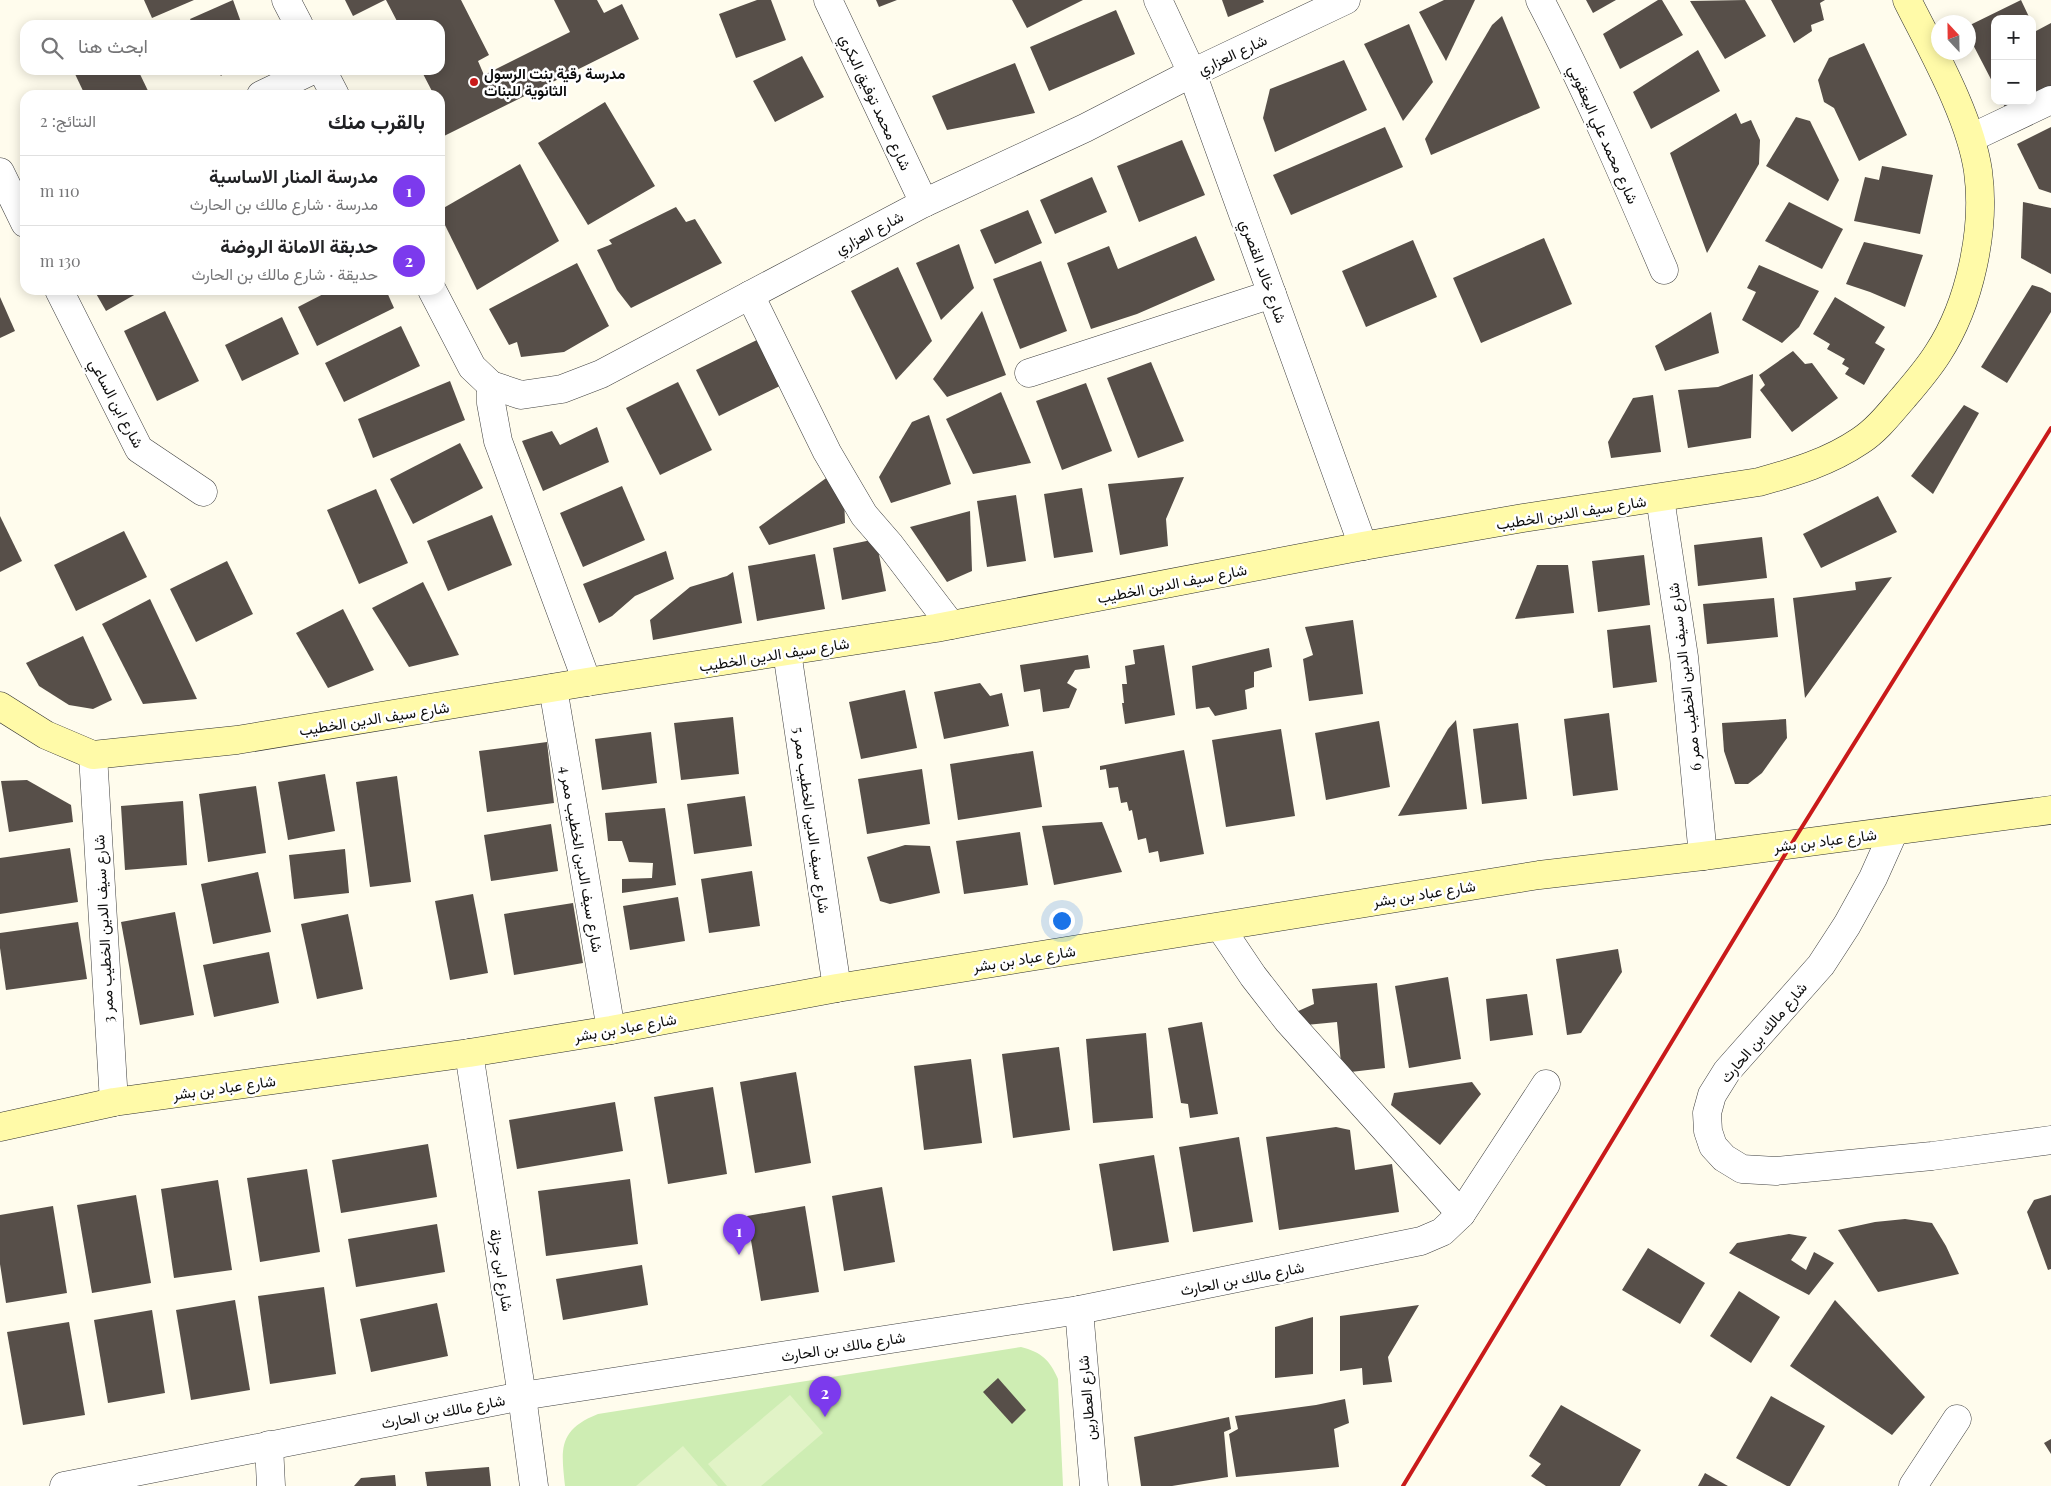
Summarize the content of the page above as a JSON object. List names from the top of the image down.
{
  "streets": {
    "street": [
      "شارع العزاري",
      "شارع محمد توفيق البكري",
      "شارع محمد علي اليعقوبي",
      "شارع خالد القصري",
      "شارع ابن الساعي",
      "شارع سيف الدين الخطيب",
      "شارع سيف الدين الخطيب ممر 6",
      "شارع سيف الدين الخطيب ممر 5",
      "شارع عباد بن بشر",
      "شارع سيف الدين الخطيب ممر 4",
      "شارع سيف الدين الخطيب ممر 3",
      "شارع مالك بن الحارث",
      "شارع ابن جزلة",
      "شارع العطارين"
    ]
  },
  "crossings": [
    ["شارع العزاري", "شارع محمد توفيق البكري"],
    ["شارع العزاري", "شارع خالد القصري"],
    ["شارع خالد القصري", "شارع سيف الدين الخطيب"],
    ["شارع سيف الدين الخطيب", "شارع سيف الدين الخطيب ممر 6"],
    ["شارع سيف الدين الخطيب", "شارع سيف الدين الخطيب ممر 5"],
    ["شارع سيف الدين الخطيب", "شارع سيف الدين الخطيب ممر 4"],
    ["شارع سيف الدين الخطيب", "شارع سيف الدين الخطيب ممر 3"],
    ["شارع سيف الدين الخطيب ممر 6", "شارع عباد بن بشر"],
    ["شارع سيف الدين الخطيب ممر 5", "شارع عباد بن بشر"],
    ["شارع عباد بن بشر", "شارع سيف الدين الخطيب ممر 4"],
    ["شارع عباد بن بشر", "شارع سيف الدين الخطيب ممر 3"],
    ["شارع عباد بن بشر", "شارع مالك بن الحارث"],
    ["شارع عباد بن بشر", "شارع ابن جزلة"],
    ["شارع مالك بن الحارث", "شارع ابن جزلة"],
    ["شارع مالك بن الحارث", "شارع العطارين"]
  ],
  "places": ["مدرسة رقية بنت الرسول الثانوية للبنات"],
  "north": "top",
  "page": {
    "map_buttons": ["+", "−"],
    "search": "ابحث هنا",
    "heading": ["بالقرب منك", "النتائج: 2"],
    "list": [
      {
        "mark": "1",
        "name": "مدرسة المنار الاساسية",
        "note": "مدرسة · شارع مالك بن الحارث",
        "value": "110 m"
      },
      {
        "mark": "2",
        "name": "حدبقة الامانة الروضة",
        "note": "حديقة · شارع مالك بن الحارث",
        "value": "130 m"
      }
    ],
    "pins": ["1", "2"]
  }
}
